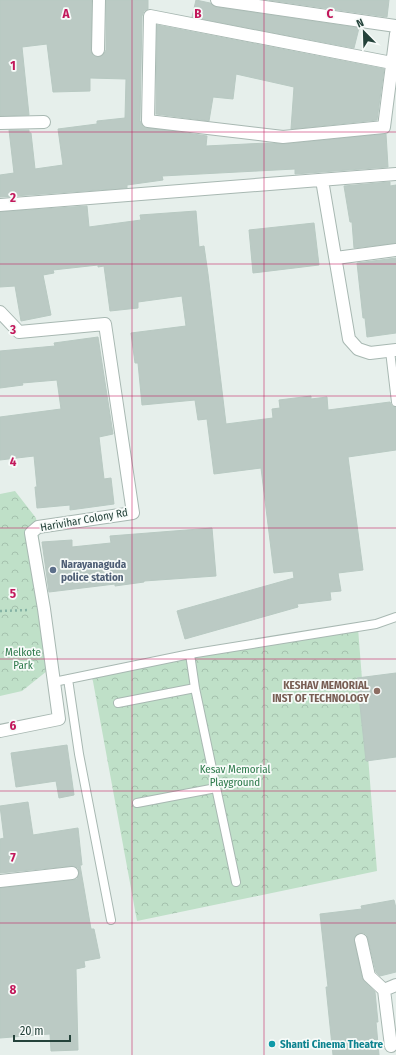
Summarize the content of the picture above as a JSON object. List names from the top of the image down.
{
  "streets": {
    "street": ["Harivihar Colony Rd"]
  },
  "parks": ["Melkote Park", "Kesav Memorial Playground"],
  "places": ["Narayanaguda police station", "KESHAV MEMORIAL INST OF TECHNOLOGY", "Shanti Cinema Theatre"],
  "scale_bar": "20 m",
  "north": "top left",
  "grid": {
    "columns": ["A", "B", "C"],
    "rows": [
      "1",
      "2",
      "3",
      "4",
      "5",
      "6",
      "7",
      "8"
    ]
  }
}
